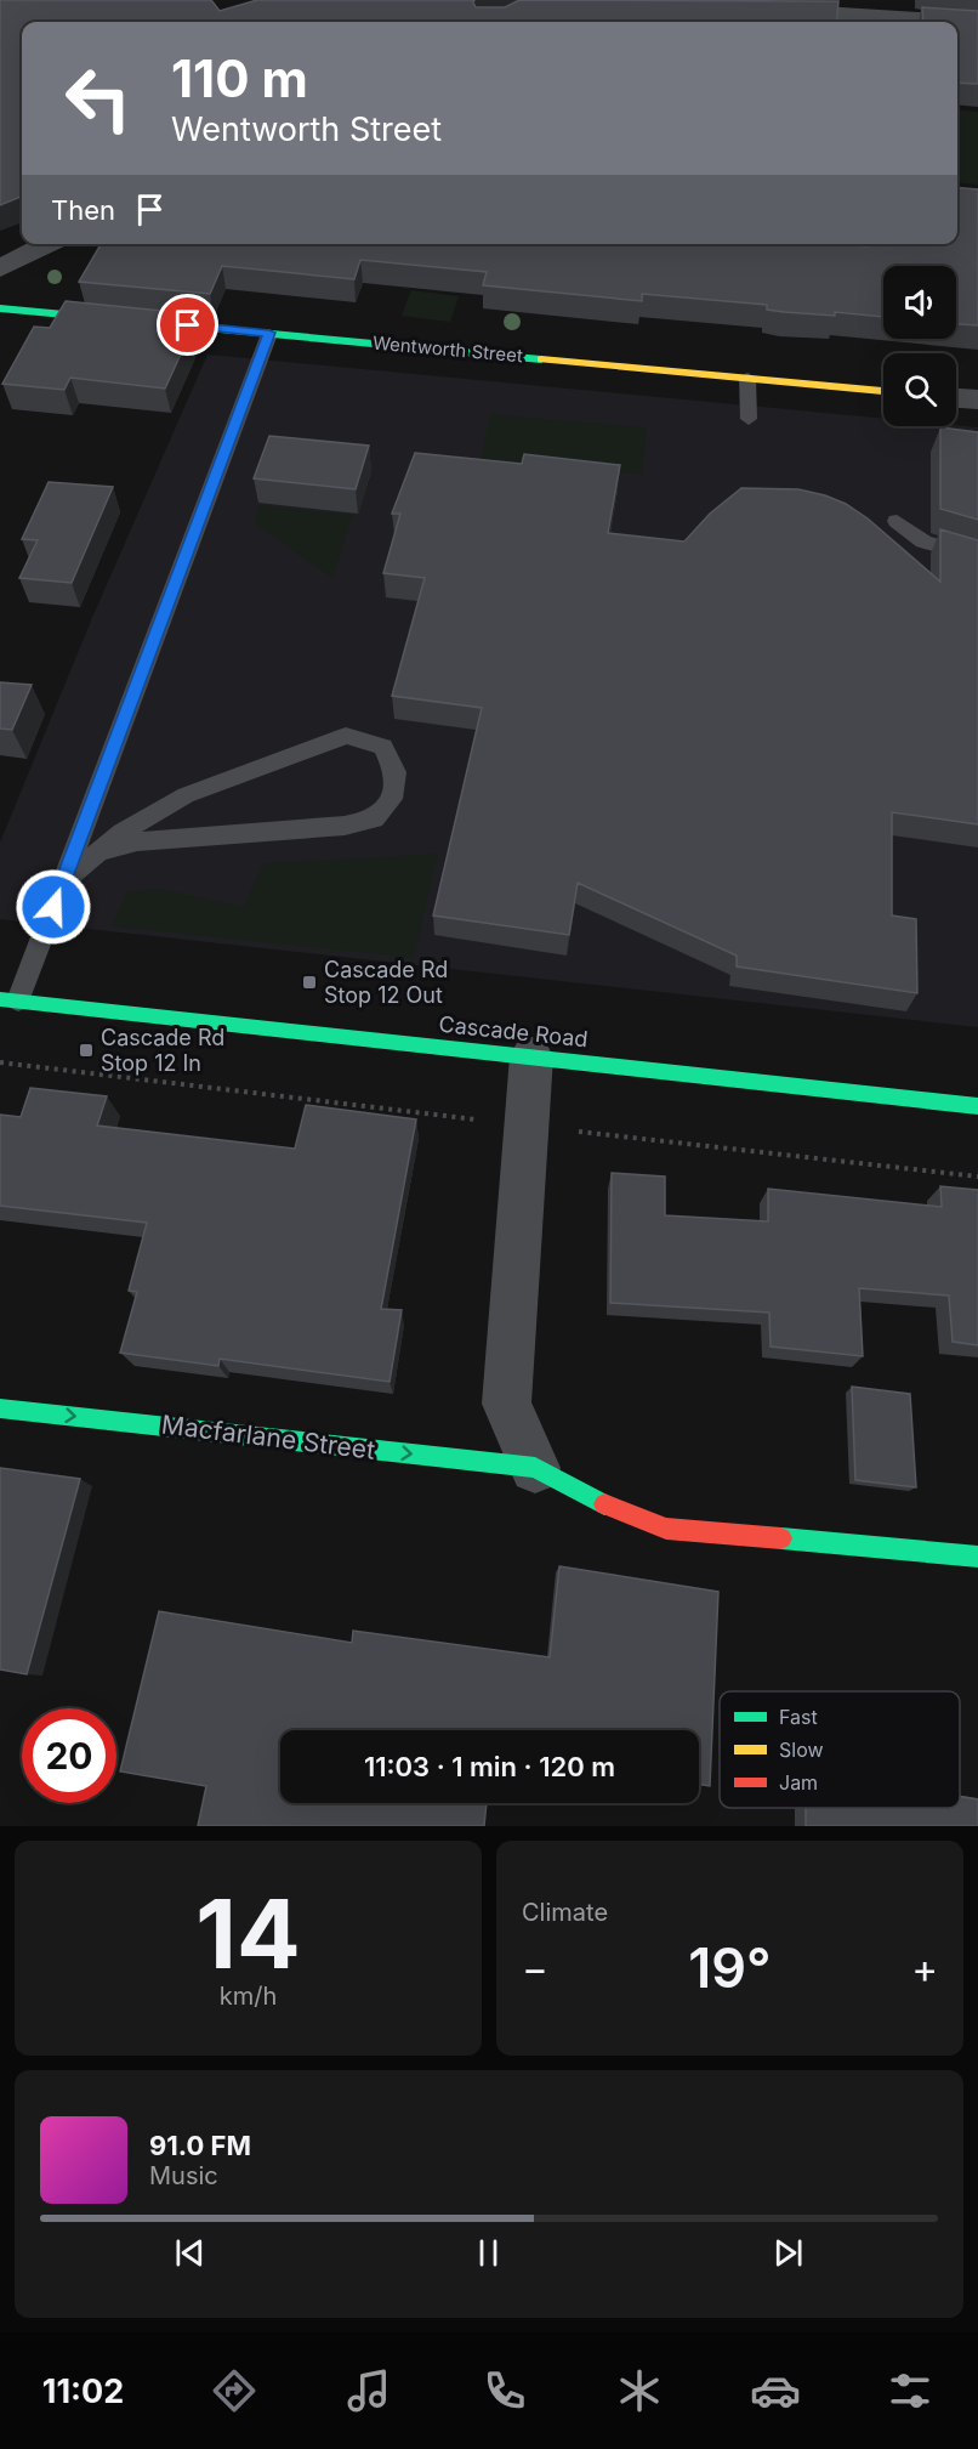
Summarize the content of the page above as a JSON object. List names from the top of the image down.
{
  "streets": {
    "street": ["Wentworth Street", "Cascade Road", "Macfarlane Street"]
  },
  "one_way": ["Macfarlane Street"],
  "places": {
    "transit": ["Cascade Rd Stop 12 Out", "Cascade Rd Stop 12 In"]
  },
  "legend": ["Fast", "Slow", "Jam"],
  "page": {
    "turn": ["110 m", "Wentworth Street"],
    "then": "Then",
    "limit": "20",
    "trip": "11:03 · 1 min · 120 m",
    "tile": [
      ["14", "km/h"],
      "Climate"
    ],
    "heat": ["−", "19°", "+"],
    "song": ["91.0 FM", "Music"],
    "tabs": "11:02"
  }
}
